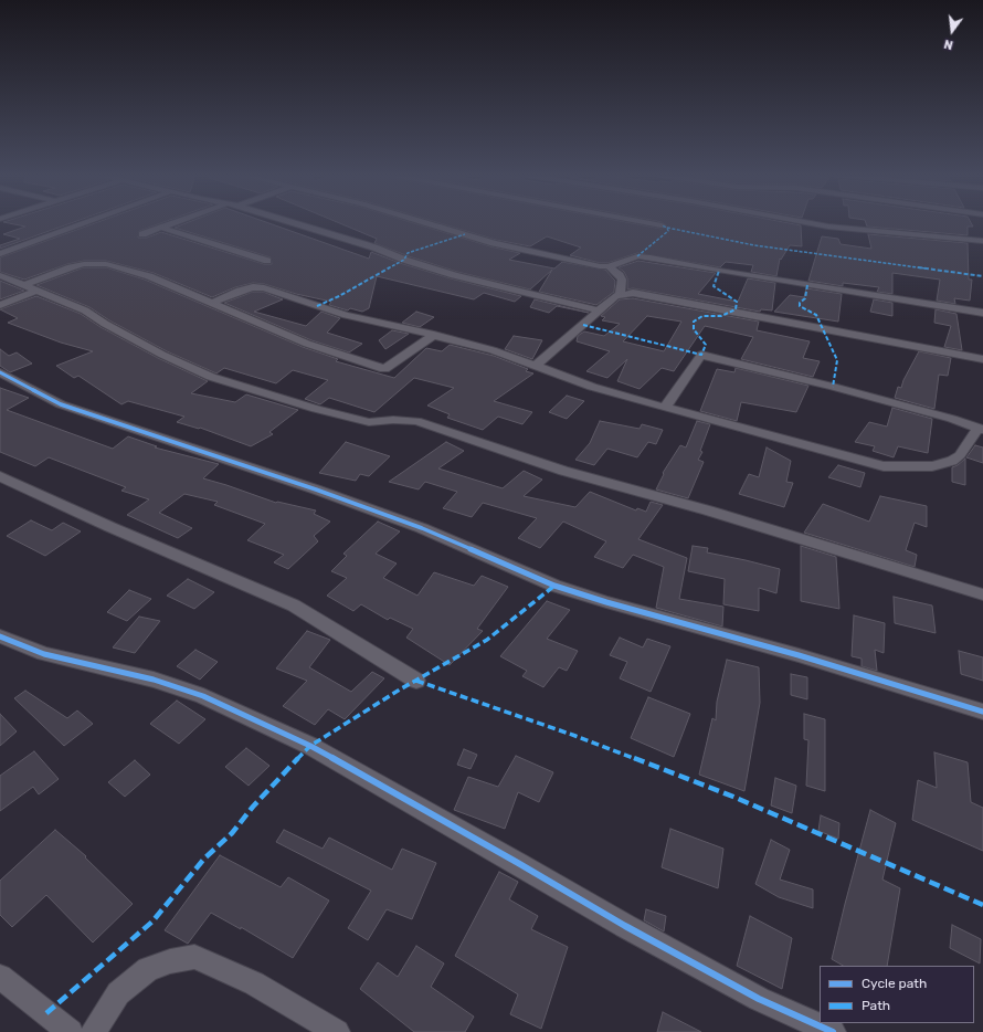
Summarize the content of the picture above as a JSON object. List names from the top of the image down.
{
  "legend": ["Cycle path", "Path"],
  "north": "bottom"
}
